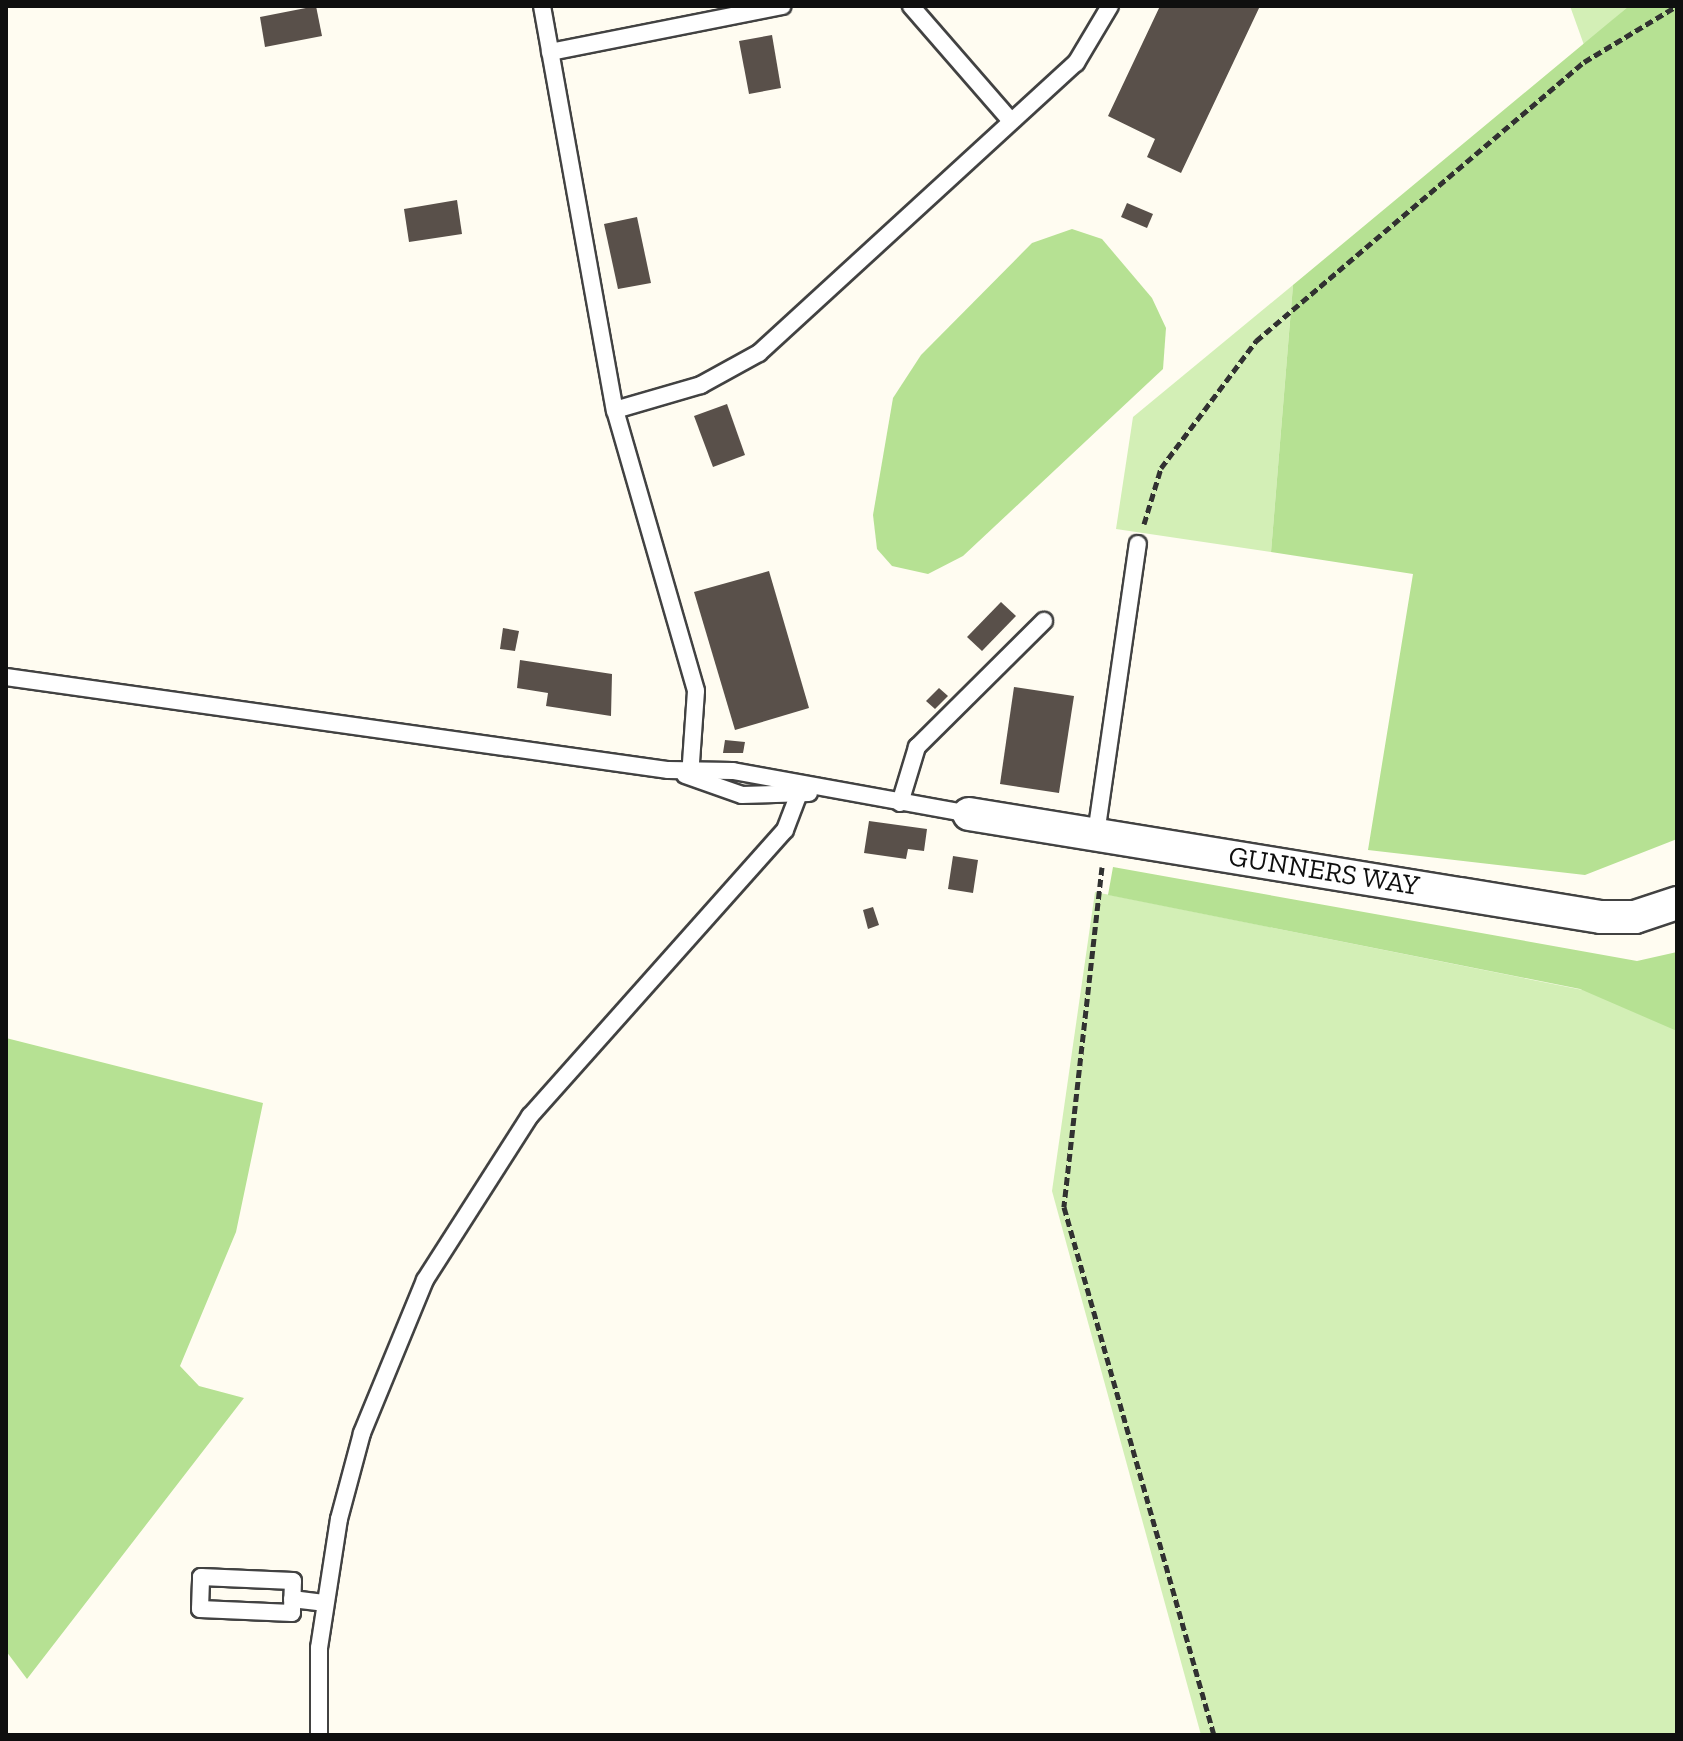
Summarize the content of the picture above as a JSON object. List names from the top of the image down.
{
  "streets": {
    "street": ["GUNNERS WAY"]
  }
}
